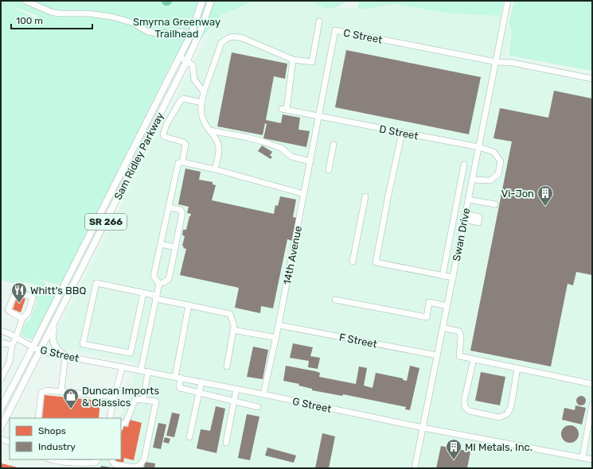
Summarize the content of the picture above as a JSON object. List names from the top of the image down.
{
  "streets": {
    "main road": ["Sam Ridley Parkway", "SR 266"],
    "street": [
      "C Street",
      "D Street",
      "Swan Drive",
      "14th Avenue",
      "F Street",
      "G Street"
    ]
  },
  "crossings": [
    ["C Street", "D Street"],
    ["C Street", "Swan Drive"],
    ["C Street", "14th Avenue"],
    ["D Street", "Swan Drive"],
    ["D Street", "14th Avenue"],
    ["Sam Ridley Parkway", "G Street"],
    ["Swan Drive", "F Street"],
    ["Swan Drive", "G Street"],
    ["14th Avenue", "F Street"],
    ["14th Avenue", "G Street"]
  ],
  "parks": ["Smyrna Greenway Trailhead"],
  "places": {
    "building": ["Vi-Jon", "MI Metals, Inc."],
    "restaurant": ["Whitt's BBQ"],
    "shop": ["Duncan Imports & Classics"]
  },
  "legend": ["Shops", "Industry"],
  "scale_bar": "100 m"
}
